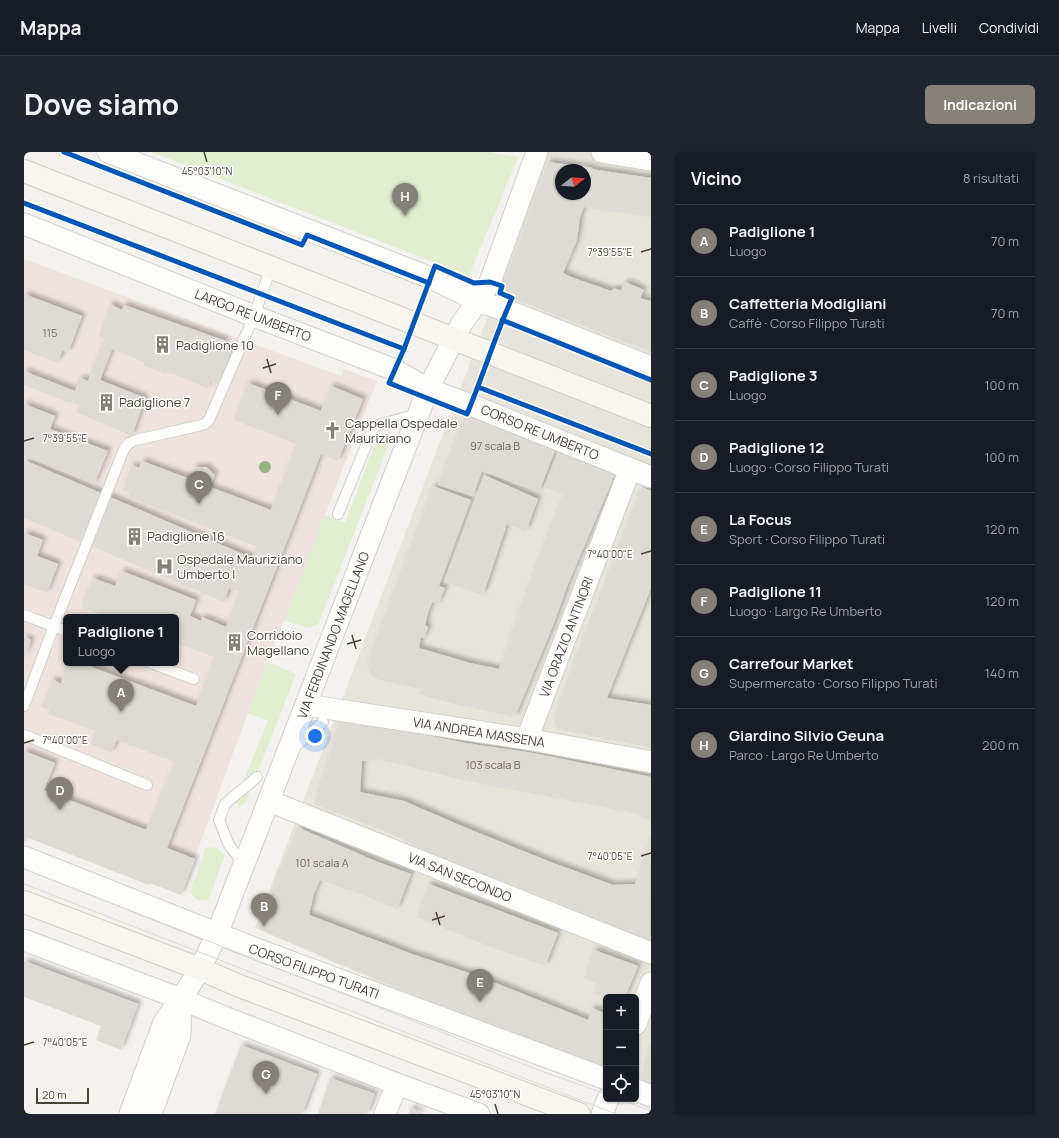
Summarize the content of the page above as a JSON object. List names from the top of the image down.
{
  "streets": {
    "street": [
      "LARGO RE UMBERTO",
      "CORSO RE UMBERTO",
      "VIA FERDINANDO MAGELLANO",
      "VIA ORAZIO ANTINORI",
      "VIA ANDREA MASSENA",
      "VIA SAN SECONDO",
      "CORSO FILIPPO TURATI"
    ]
  },
  "crossings": [
    ["LARGO RE UMBERTO", "CORSO RE UMBERTO"],
    ["LARGO RE UMBERTO", "VIA FERDINANDO MAGELLANO"],
    ["CORSO RE UMBERTO", "VIA FERDINANDO MAGELLANO"],
    ["CORSO RE UMBERTO", "VIA ORAZIO ANTINORI"],
    ["VIA FERDINANDO MAGELLANO", "VIA ANDREA MASSENA"],
    ["VIA FERDINANDO MAGELLANO", "VIA SAN SECONDO"],
    ["VIA FERDINANDO MAGELLANO", "CORSO FILIPPO TURATI"],
    ["VIA ORAZIO ANTINORI", "VIA ANDREA MASSENA"]
  ],
  "places": {
    "building": [
      "Padiglione 10",
      "Padiglione 7",
      "Padiglione 16",
      "Corridoio Magellano"
    ],
    "church": ["Cappella Ospedale Mauriziano"],
    "hospital": ["Ospedale Mauriziano Umberto I"]
  },
  "house_numbers": [
    "115",
    "97 scala B",
    "103 scala B",
    "101 scala A"
  ],
  "scale_bar": "20 m",
  "north": "right",
  "page": {
    "header": "Mappa",
    "nav": ["Mappa", "Livelli", "Condividi"],
    "title": "Dove siamo",
    "buttons": "Indicazioni",
    "heading": ["Vicino", "8 risultati"],
    "pins": [
      "H",
      "F",
      "C",
      "A",
      "D",
      "B",
      "E",
      "G"
    ],
    "list": [
      {
        "mark": "A",
        "name": "Padiglione 1",
        "note": "Luogo",
        "value": "70 m"
      },
      {
        "mark": "B",
        "name": "Caffetteria Modigliani",
        "note": "Caffè · Corso Filippo Turati",
        "value": "70 m"
      },
      {
        "mark": "C",
        "name": "Padiglione 3",
        "note": "Luogo",
        "value": "100 m"
      },
      {
        "mark": "D",
        "name": "Padiglione 12",
        "note": "Luogo · Corso Filippo Turati",
        "value": "100 m"
      },
      {
        "mark": "E",
        "name": "La Focus",
        "note": "Sport · Corso Filippo Turati",
        "value": "120 m"
      },
      {
        "mark": "F",
        "name": "Padiglione 11",
        "note": "Luogo · Largo Re Umberto",
        "value": "120 m"
      },
      {
        "mark": "G",
        "name": "Carrefour Market",
        "note": "Supermercato · Corso Filippo Turati",
        "value": "140 m"
      },
      {
        "mark": "H",
        "name": "Giardino Silvio Geuna",
        "note": "Parco · Largo Re Umberto",
        "value": "200 m"
      }
    ],
    "popup": ["Padiglione 1", "Luogo"],
    "map_buttons": ["+", "−"],
    "scale": "20 m"
  },
  "coordinates": [
    "45°03'10\"N",
    "7°39'55\"E",
    "7°40'00\"E",
    "7°40'05\"E"
  ]
}
